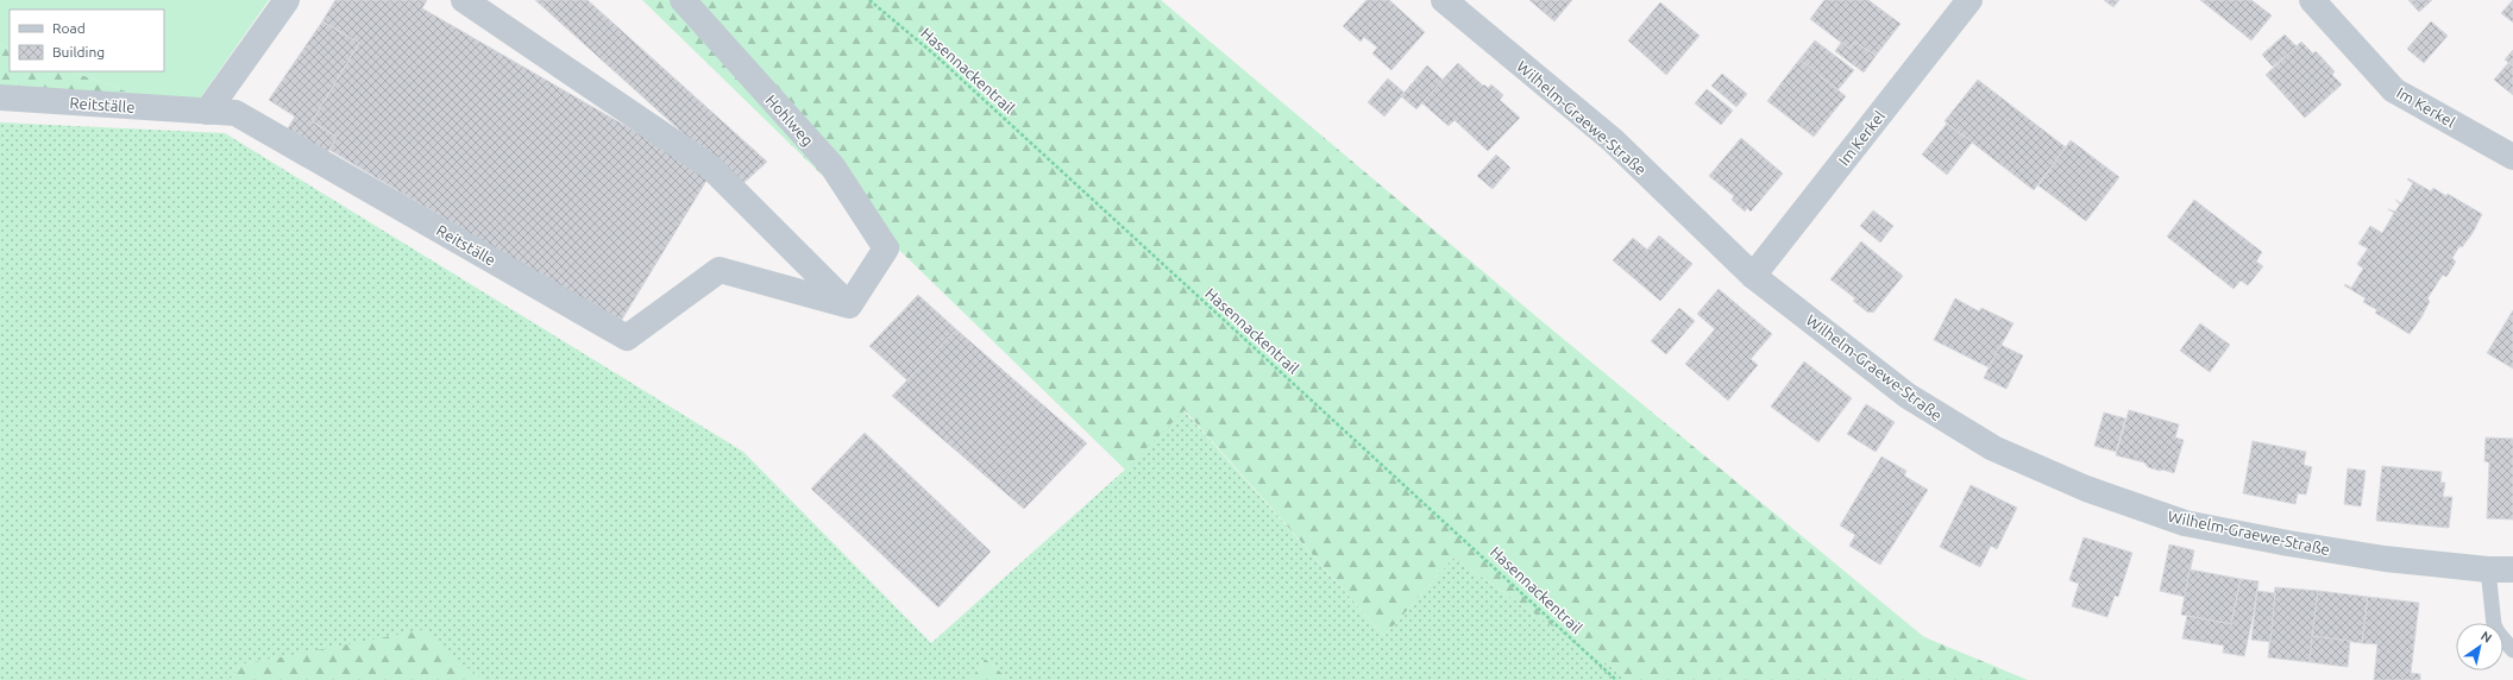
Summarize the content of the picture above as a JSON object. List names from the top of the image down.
{
  "streets": {
    "street": [
      "Reitställe",
      "Im Kerkel",
      "Wilhelm-Graewe-Straße",
      "Hohlweg"
    ],
    "path": ["Hasennackentrail"]
  },
  "crossings": [
    ["Reitställe", "Hohlweg"],
    ["Im Kerkel", "Wilhelm-Graewe-Straße"]
  ],
  "legend": ["Road", "Building"],
  "north": "top right"
}
